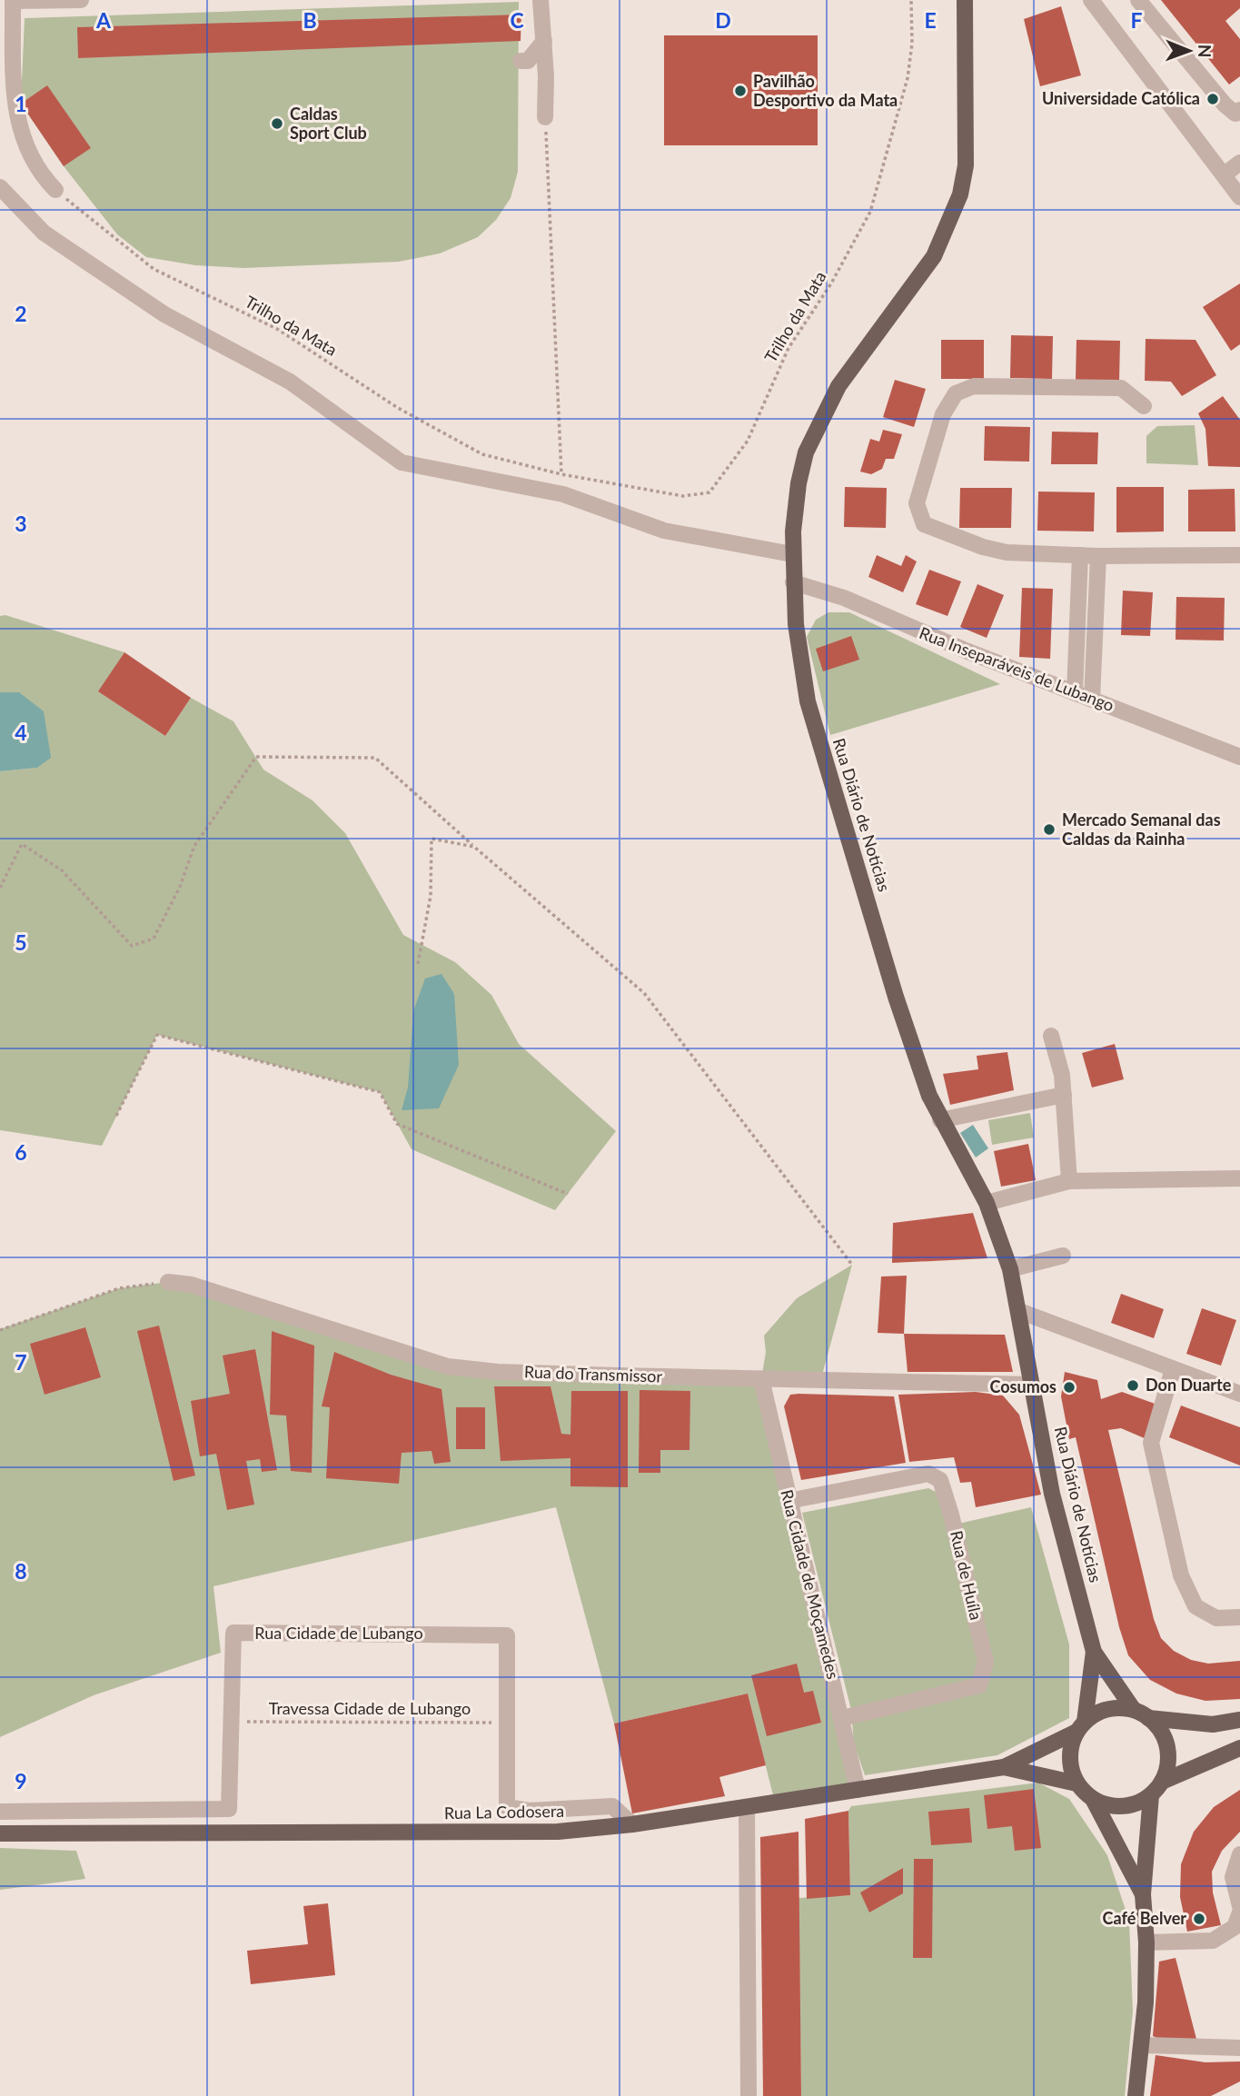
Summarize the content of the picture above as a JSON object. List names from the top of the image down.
{
  "streets": {
    "main road": ["Rua Diário de Notícias", "Rua La Codosera"],
    "street": [
      "Rua Inseparáveis de Lubango",
      "Rua do Transmissor",
      "Rua de Huíla",
      "Rua Cidade de Moçamedes",
      "Rua Cidade de Lubango"
    ],
    "path": ["Trilho da Mata", "Travessa Cidade de Lubango"]
  },
  "crossings": [
    ["Rua Inseparáveis de Lubango", "Rua Diário de Notícias"],
    ["Rua Diário de Notícias", "Rua do Transmissor"],
    ["Rua do Transmissor", "Rua Cidade de Moçamedes"],
    ["Rua de Huíla", "Rua Cidade de Moçamedes"],
    ["Rua Cidade de Moçamedes", "Rua La Codosera"],
    ["Rua Cidade de Lubango", "Travessa Cidade de Lubango"],
    ["Rua Cidade de Lubango", "Rua La Codosera"]
  ],
  "places": [
    "Pavilhão Desportivo da Mata",
    "Universidade Católica",
    "Caldas Sport Club",
    "Mercado Semanal das Caldas da Rainha",
    "Don Duarte",
    "Cosumos",
    "Café Belver"
  ],
  "north": "right",
  "grid": {
    "columns": [
      "A",
      "B",
      "C",
      "D",
      "E",
      "F"
    ],
    "rows": [
      "1",
      "2",
      "3",
      "4",
      "5",
      "6",
      "7",
      "8",
      "9"
    ]
  }
}
